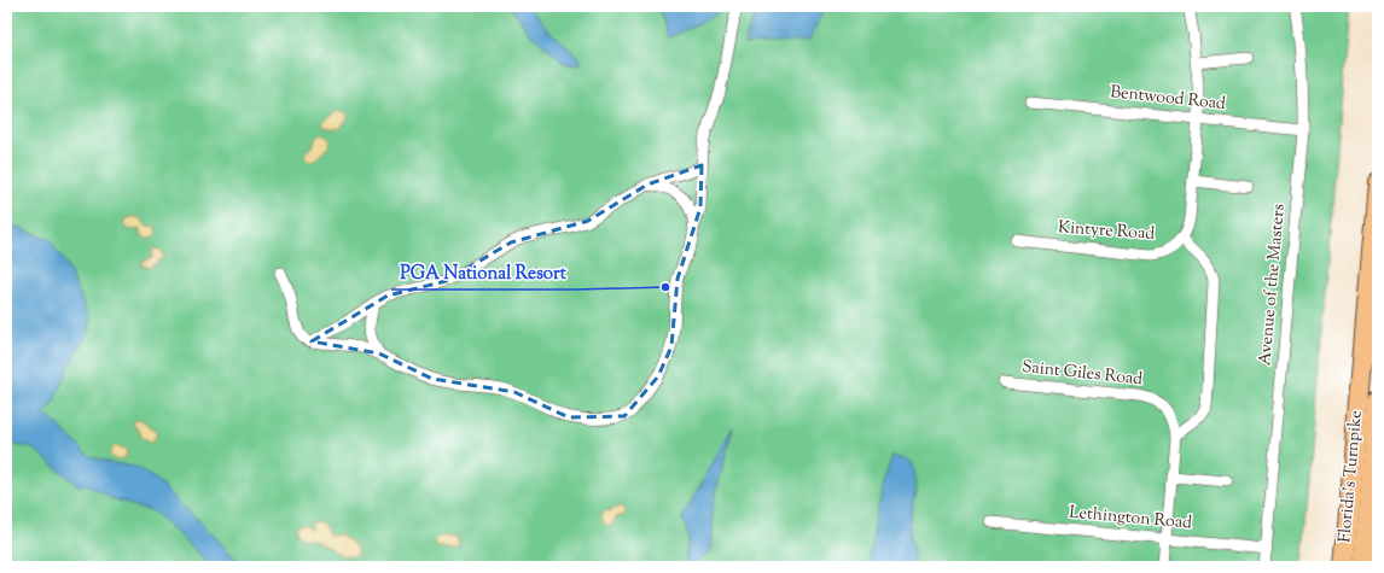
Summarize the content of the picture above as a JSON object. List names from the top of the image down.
{
  "streets": {
    "highway": ["Florida's Turnpike"],
    "street": [
      "Bentwood Road",
      "Kintyre Road",
      "Avenue of the Masters",
      "Saint Giles Road",
      "Lethington Road"
    ]
  },
  "crossings": [
    ["Bentwood Road", "Avenue of the Masters"],
    ["Avenue of the Masters", "Lethington Road"],
    ["Saint Giles Road", "Lethington Road"]
  ],
  "places": ["PGA National Resort"]
}
